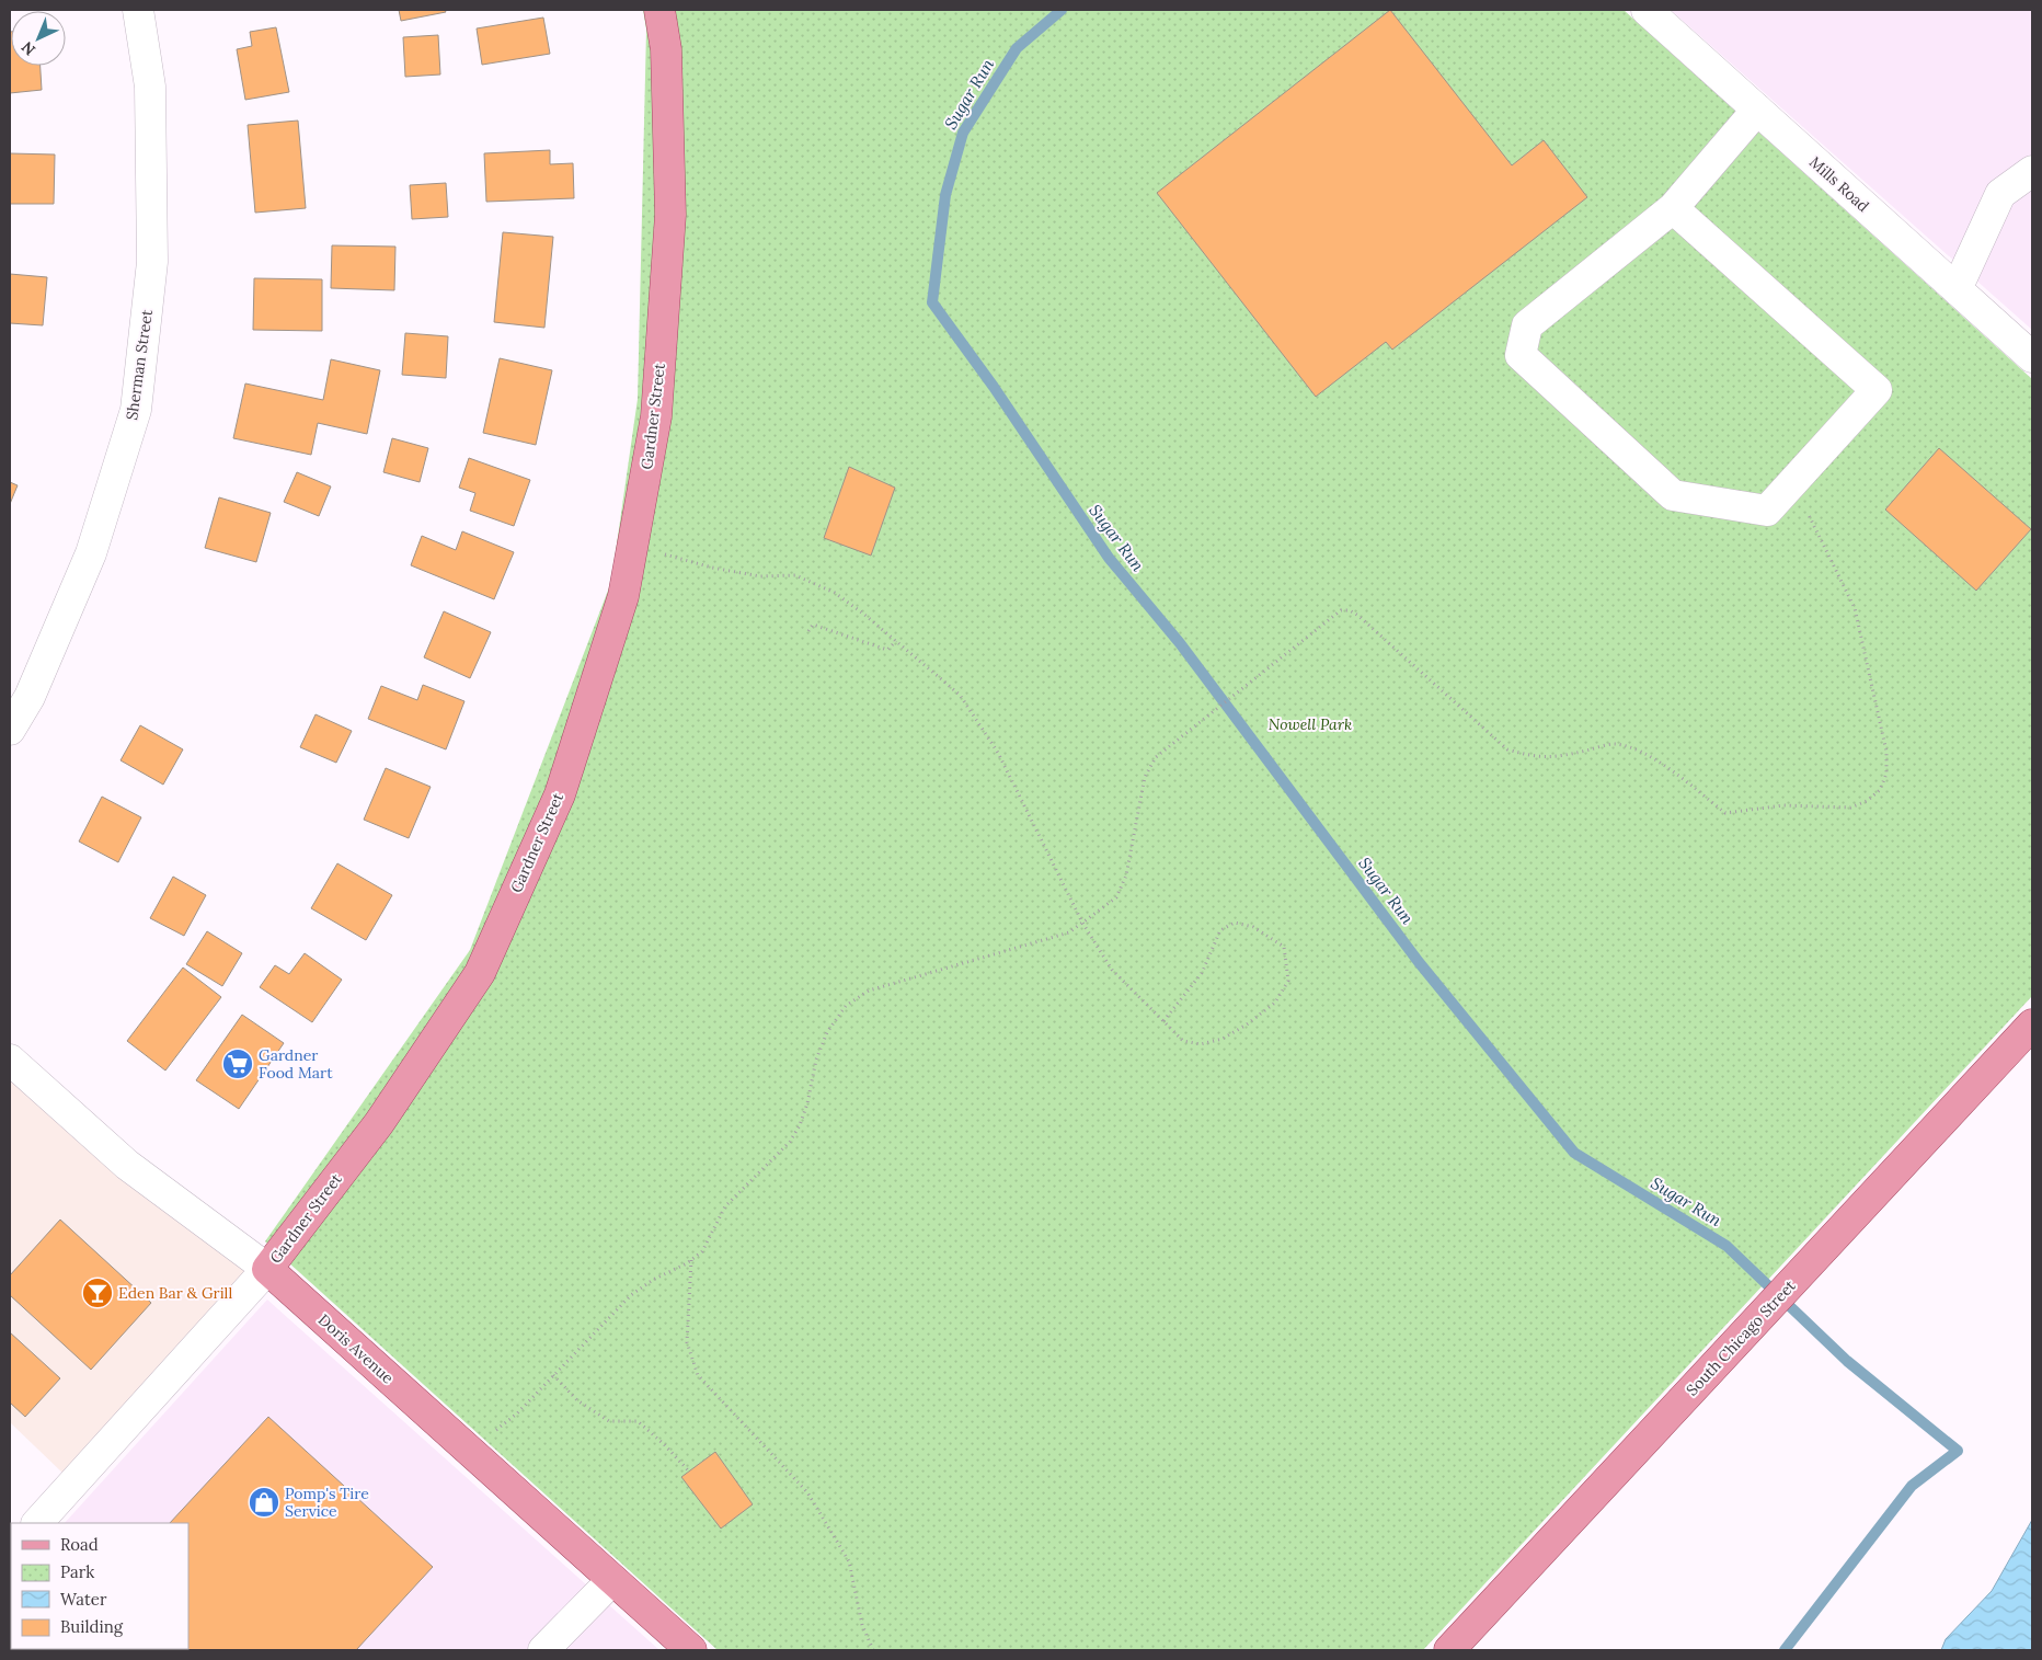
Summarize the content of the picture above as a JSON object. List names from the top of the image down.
{
  "streets": {
    "main road": ["Gardner Street", "South Chicago Street", "Doris Avenue"],
    "street": ["Mills Road", "Sherman Street"]
  },
  "crossings": [
    ["Gardner Street", "Doris Avenue"]
  ],
  "water": ["Sugar Run"],
  "parks": ["Nowell Park"],
  "places": {
    "supermarket": ["Gardner Food Mart"],
    "bar": ["Eden Bar & Grill"],
    "shop": ["Pomp's Tire Service"]
  },
  "legend": [
    "Road",
    "Park",
    "Water",
    "Building"
  ],
  "north": "bottom left"
}
